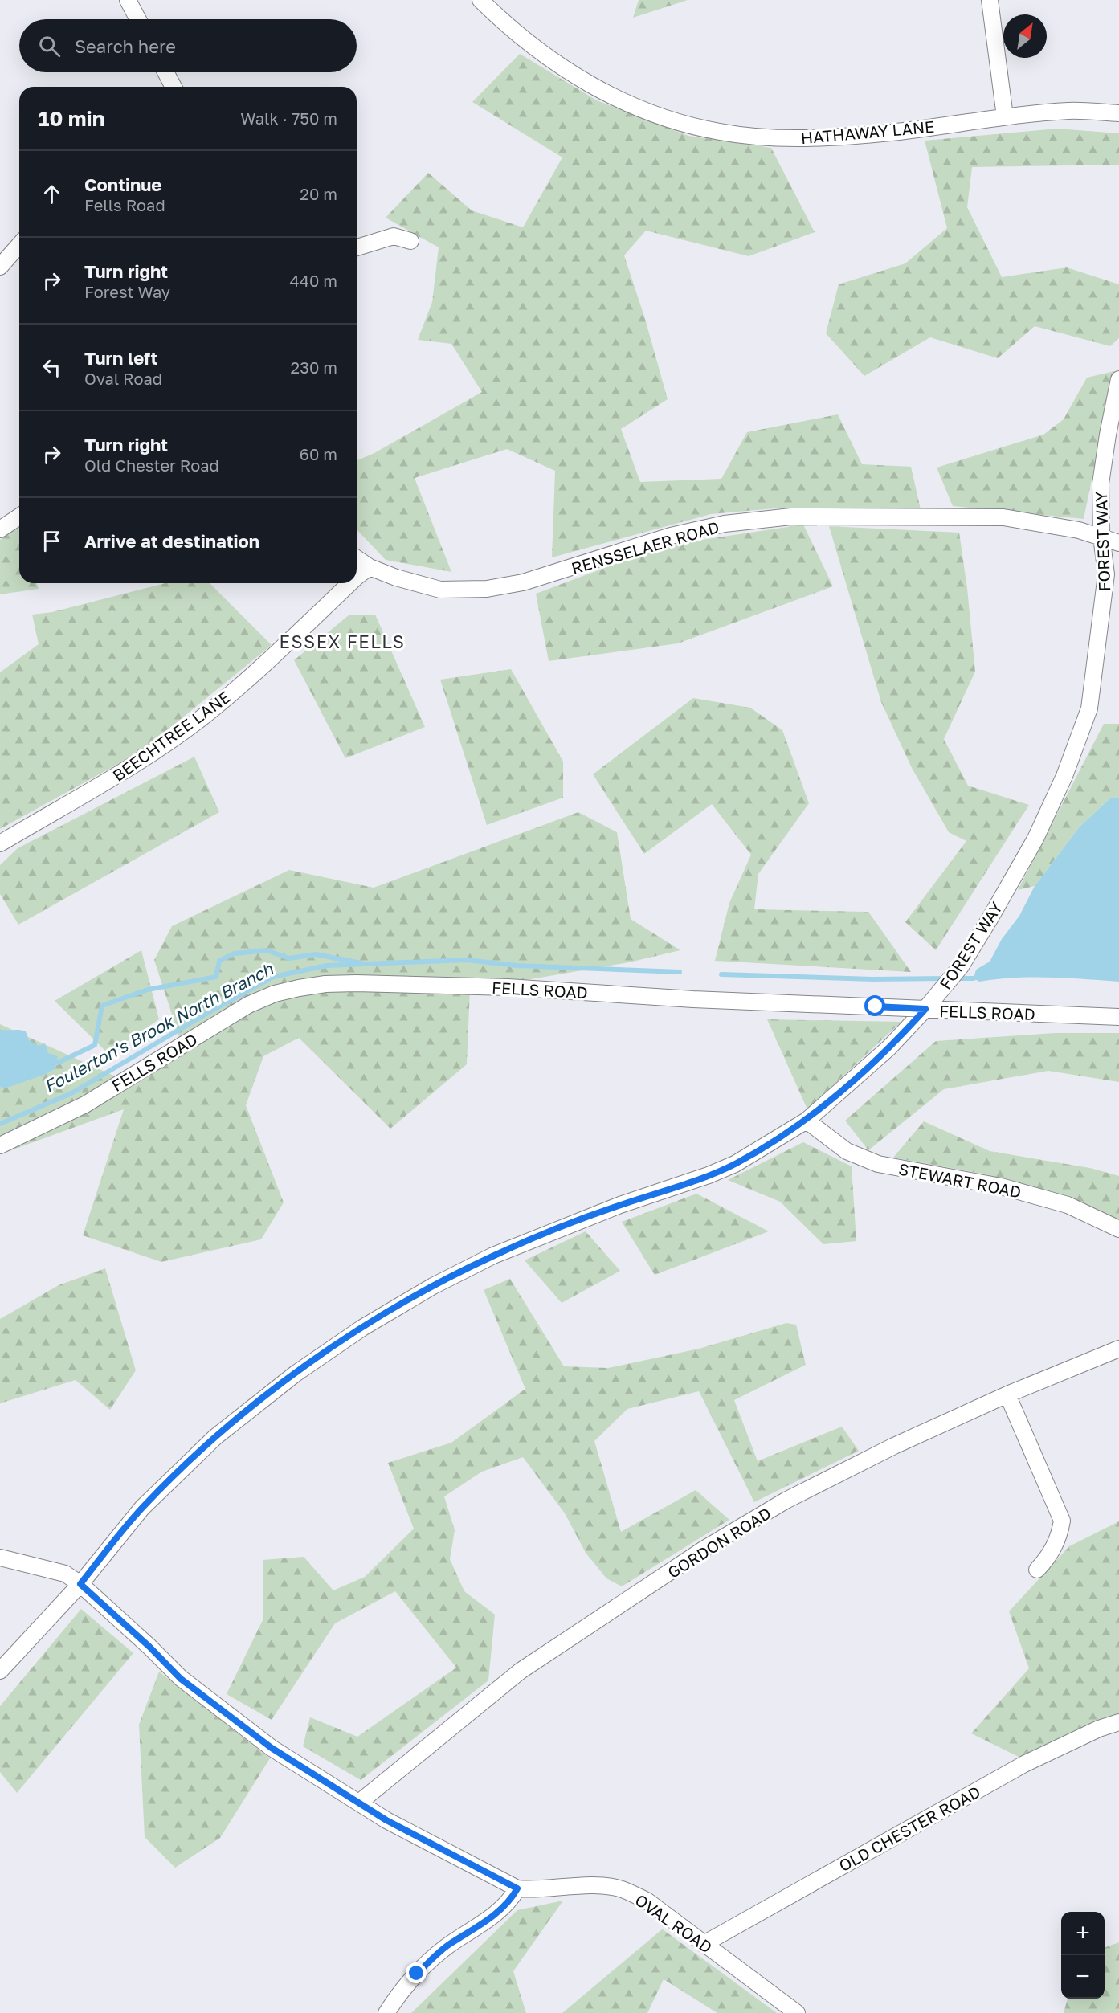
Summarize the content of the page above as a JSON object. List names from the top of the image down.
{
  "streets": {
    "street": [
      "HATHAWAY LANE",
      "FOREST WAY",
      "RENSSELAER ROAD",
      "BEECHTREE LANE",
      "FELLS ROAD",
      "STEWART ROAD",
      "GORDON ROAD",
      "OLD CHESTER ROAD",
      "OVAL ROAD"
    ]
  },
  "crossings": [
    ["FOREST WAY", "RENSSELAER ROAD"],
    ["FOREST WAY", "FELLS ROAD"],
    ["FOREST WAY", "STEWART ROAD"],
    ["FOREST WAY", "OVAL ROAD"],
    ["RENSSELAER ROAD", "BEECHTREE LANE"],
    ["GORDON ROAD", "OVAL ROAD"],
    ["OLD CHESTER ROAD", "OVAL ROAD"]
  ],
  "districts": ["ESSEX FELLS"],
  "water": ["Foulerton's Brook North Branch"],
  "north": "top right",
  "page": {
    "search": "Search here",
    "heading": ["10 min", "Walk · 750 m"],
    "list": [
      ["Continue", "Fells Road", "20 m"],
      ["Turn right", "Forest Way", "440 m"],
      ["Turn left", "Oval Road", "230 m"],
      ["Turn right", "Old Chester Road", "60 m"],
      "Arrive at destination"
    ],
    "map_buttons": ["+", "−"]
  }
}
